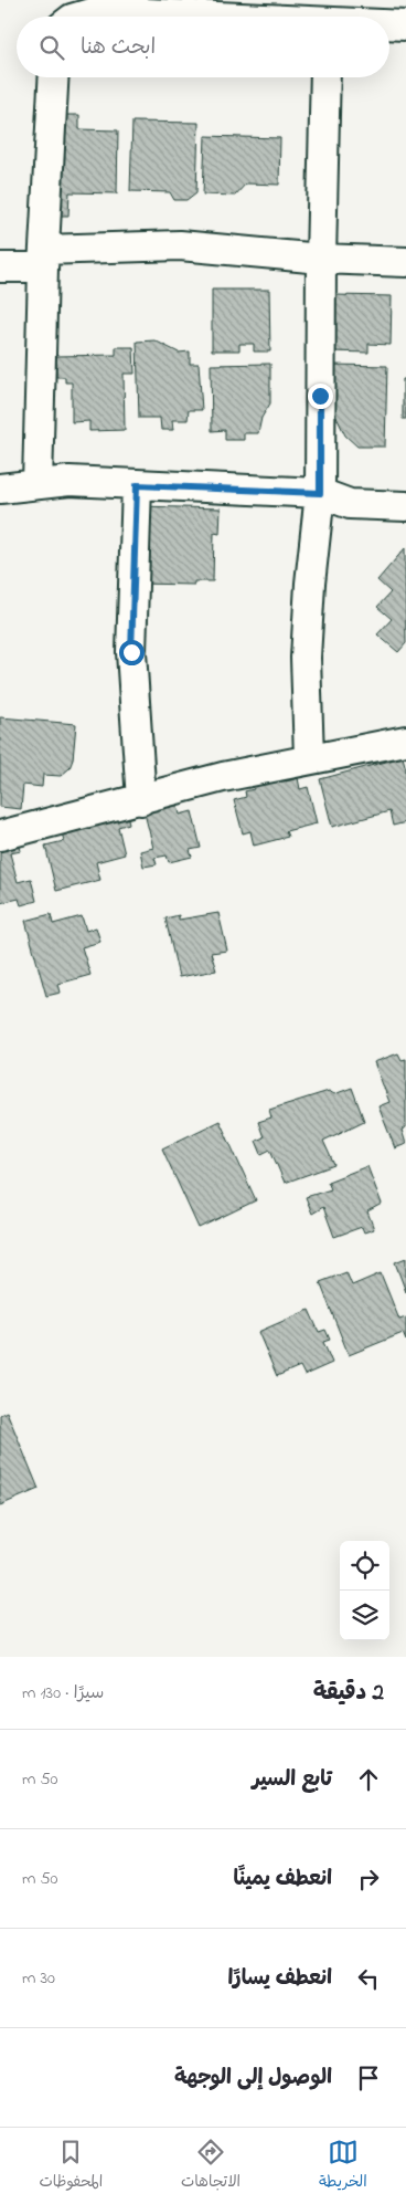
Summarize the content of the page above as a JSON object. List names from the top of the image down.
{
  "page": {
    "search": "ابحث هنا",
    "heading": ["2 دقيقة", "سيرًا · 130 m"],
    "list": [
      ["تابع السير", "50 m"],
      ["انعطف يمينًا", "50 m"],
      ["انعطف يسارًا", "30 m"],
      "الوصول إلى الوجهة"
    ],
    "nav": ["الخريطة", "الاتجاهات", "المحفوظات"]
  }
}
